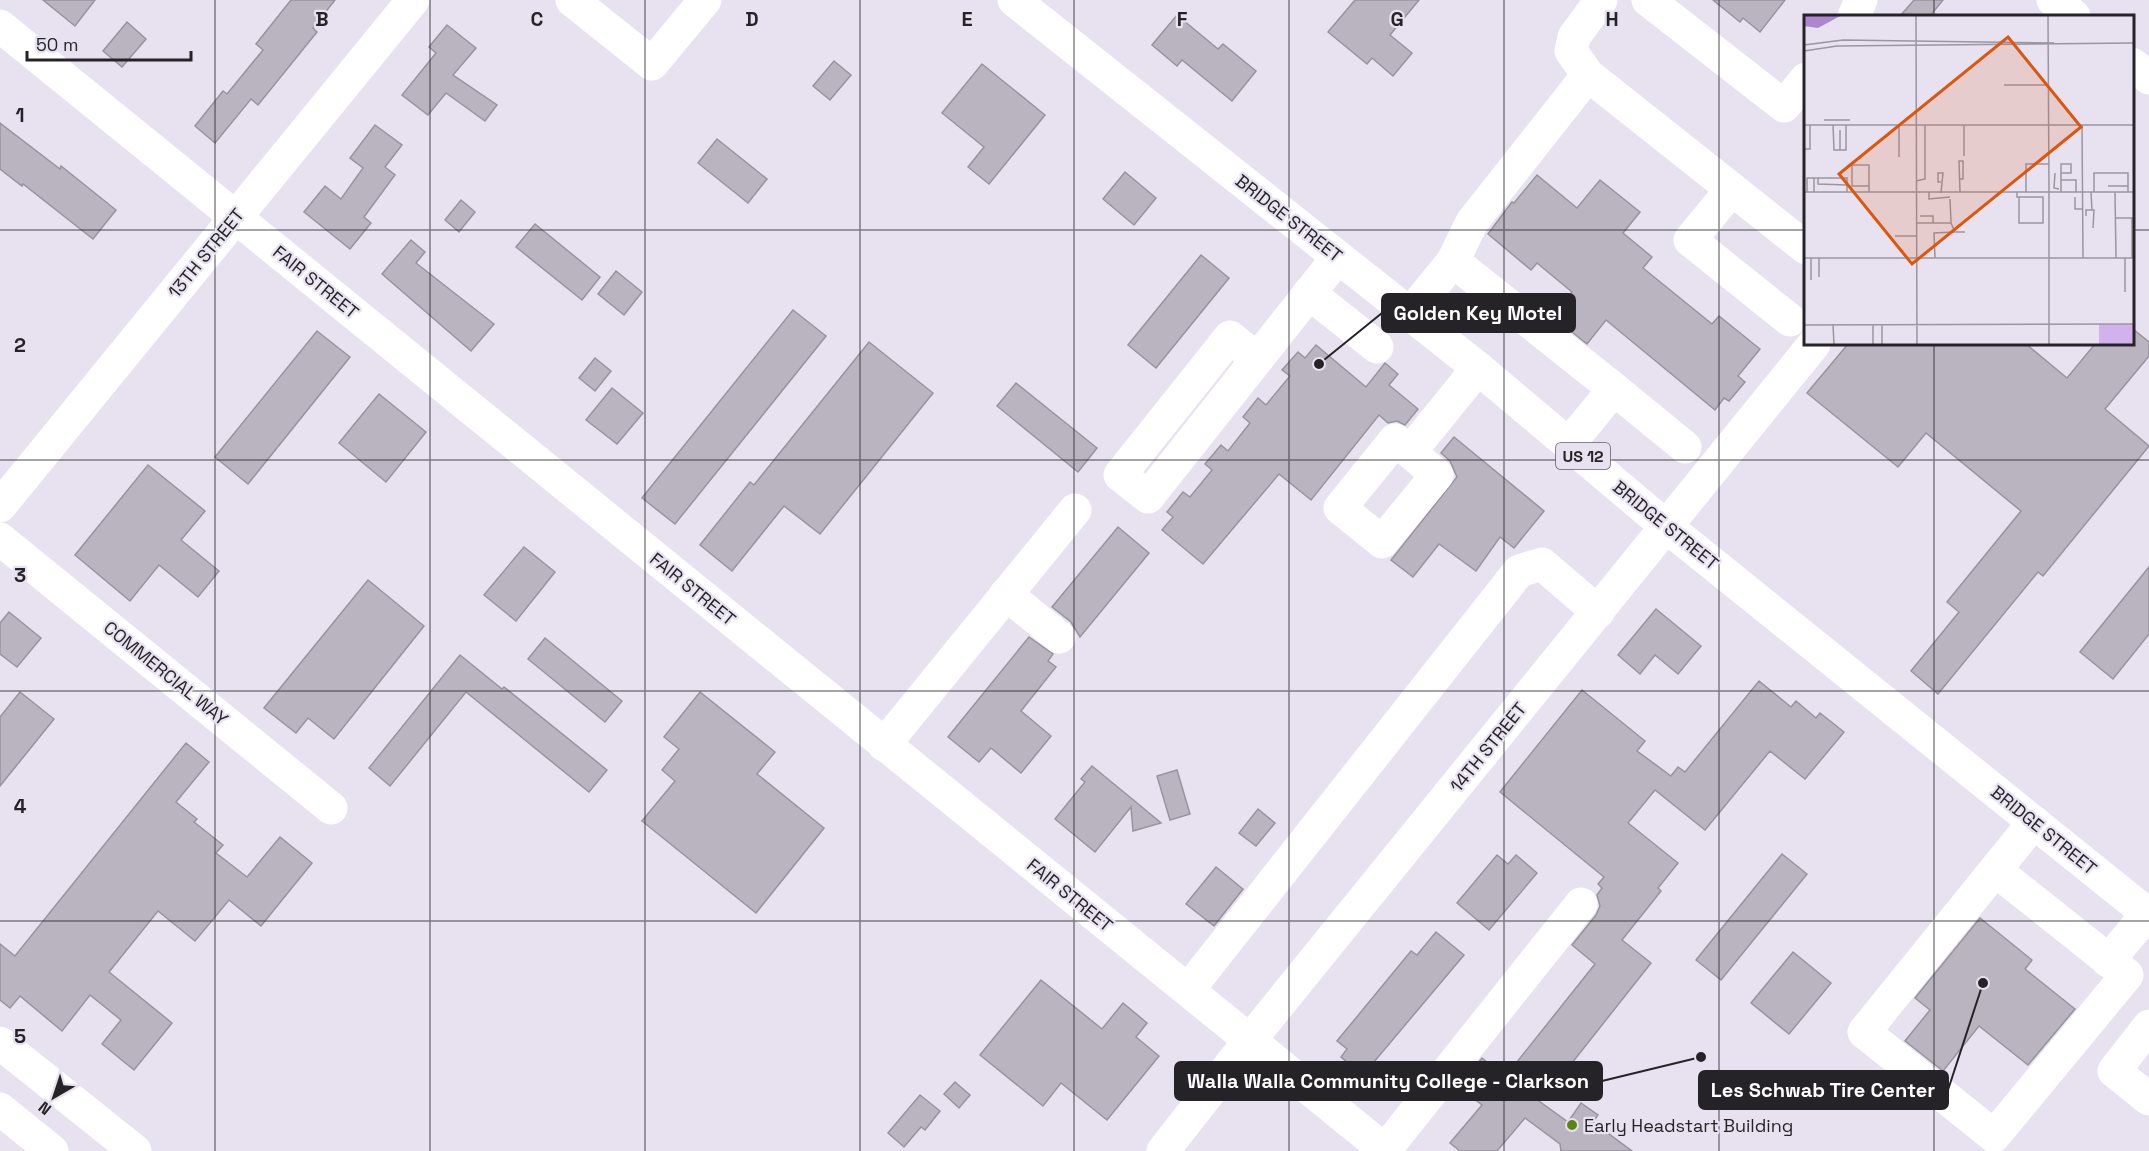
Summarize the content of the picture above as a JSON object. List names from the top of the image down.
{
  "streets": {
    "main road": [
      "BRIDGE STREET",
      "13TH STREET",
      "FAIR STREET",
      "US 12",
      "COMMERCIAL WAY",
      "14TH STREET"
    ]
  },
  "crossings": [
    ["BRIDGE STREET", "14TH STREET"],
    ["13TH STREET", "FAIR STREET"],
    ["FAIR STREET", "14TH STREET"]
  ],
  "places": [
    "Golden Key Motel",
    "Les Schwab Tire Center",
    "Walla Walla Community College - Clarkson",
    "Early Headstart Building"
  ],
  "scale_bar": "50 m",
  "north": "bottom left",
  "grid": {
    "columns": [
      "B",
      "C",
      "D",
      "E",
      "F",
      "G",
      "H"
    ],
    "rows": [
      "1",
      "2",
      "3",
      "4",
      "5"
    ]
  }
}
